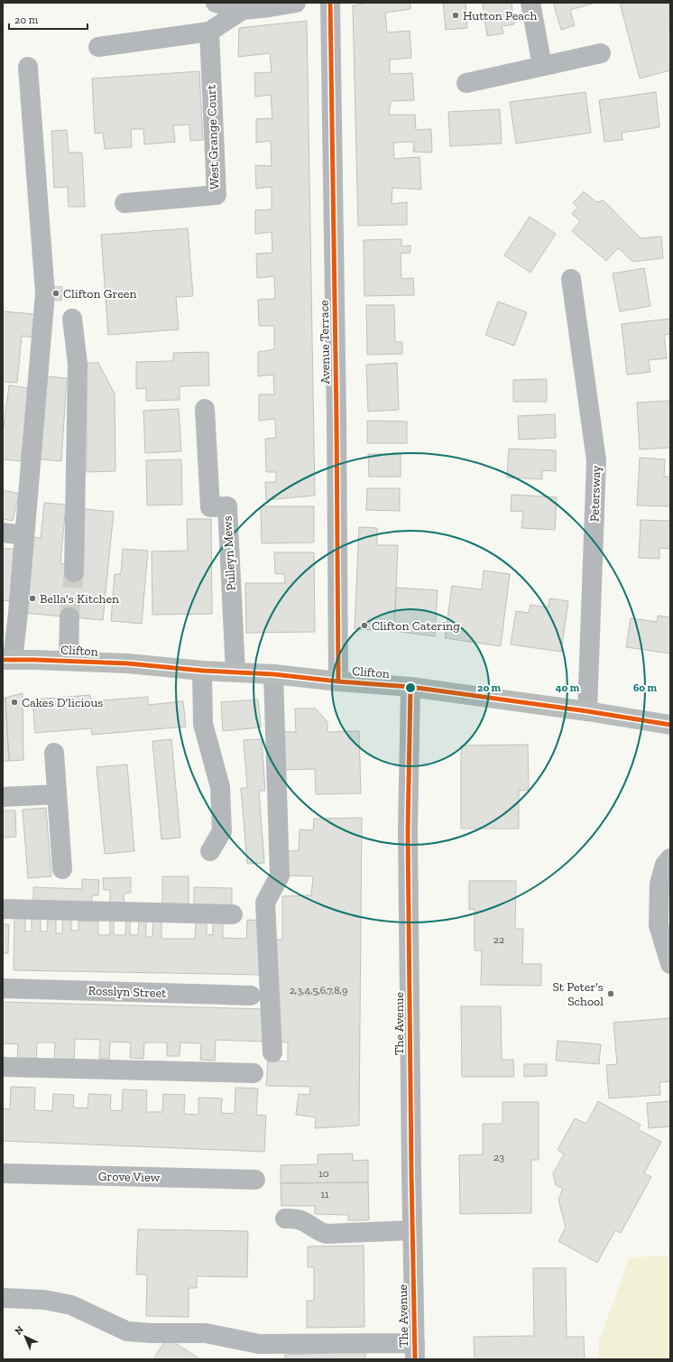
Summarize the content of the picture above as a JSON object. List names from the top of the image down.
{
  "streets": {
    "main road": ["Clifton"],
    "street": [
      "West Grange Court",
      "Avenue Terrace",
      "Petersway",
      "Pulleyn Mews",
      "Rosslyn Street",
      "The Avenue",
      "Grove View"
    ]
  },
  "crossings": [
    ["Avenue Terrace", "Clifton"],
    ["Petersway", "Clifton"],
    ["Pulleyn Mews", "Clifton"],
    ["Clifton", "The Avenue"]
  ],
  "places": [
    "Hutton Peach",
    "Clifton Green",
    "Bella's Kitchen",
    "Clifton Catering",
    "Cakes D'licious",
    "St Peter's School"
  ],
  "house_numbers": [
    "22",
    "2,3,4,5,6,7,8,9",
    "23",
    "10",
    "11"
  ],
  "scale_bar": "20 m",
  "north": "top left",
  "rings": ["20 m", "40 m", "60 m"]
}
